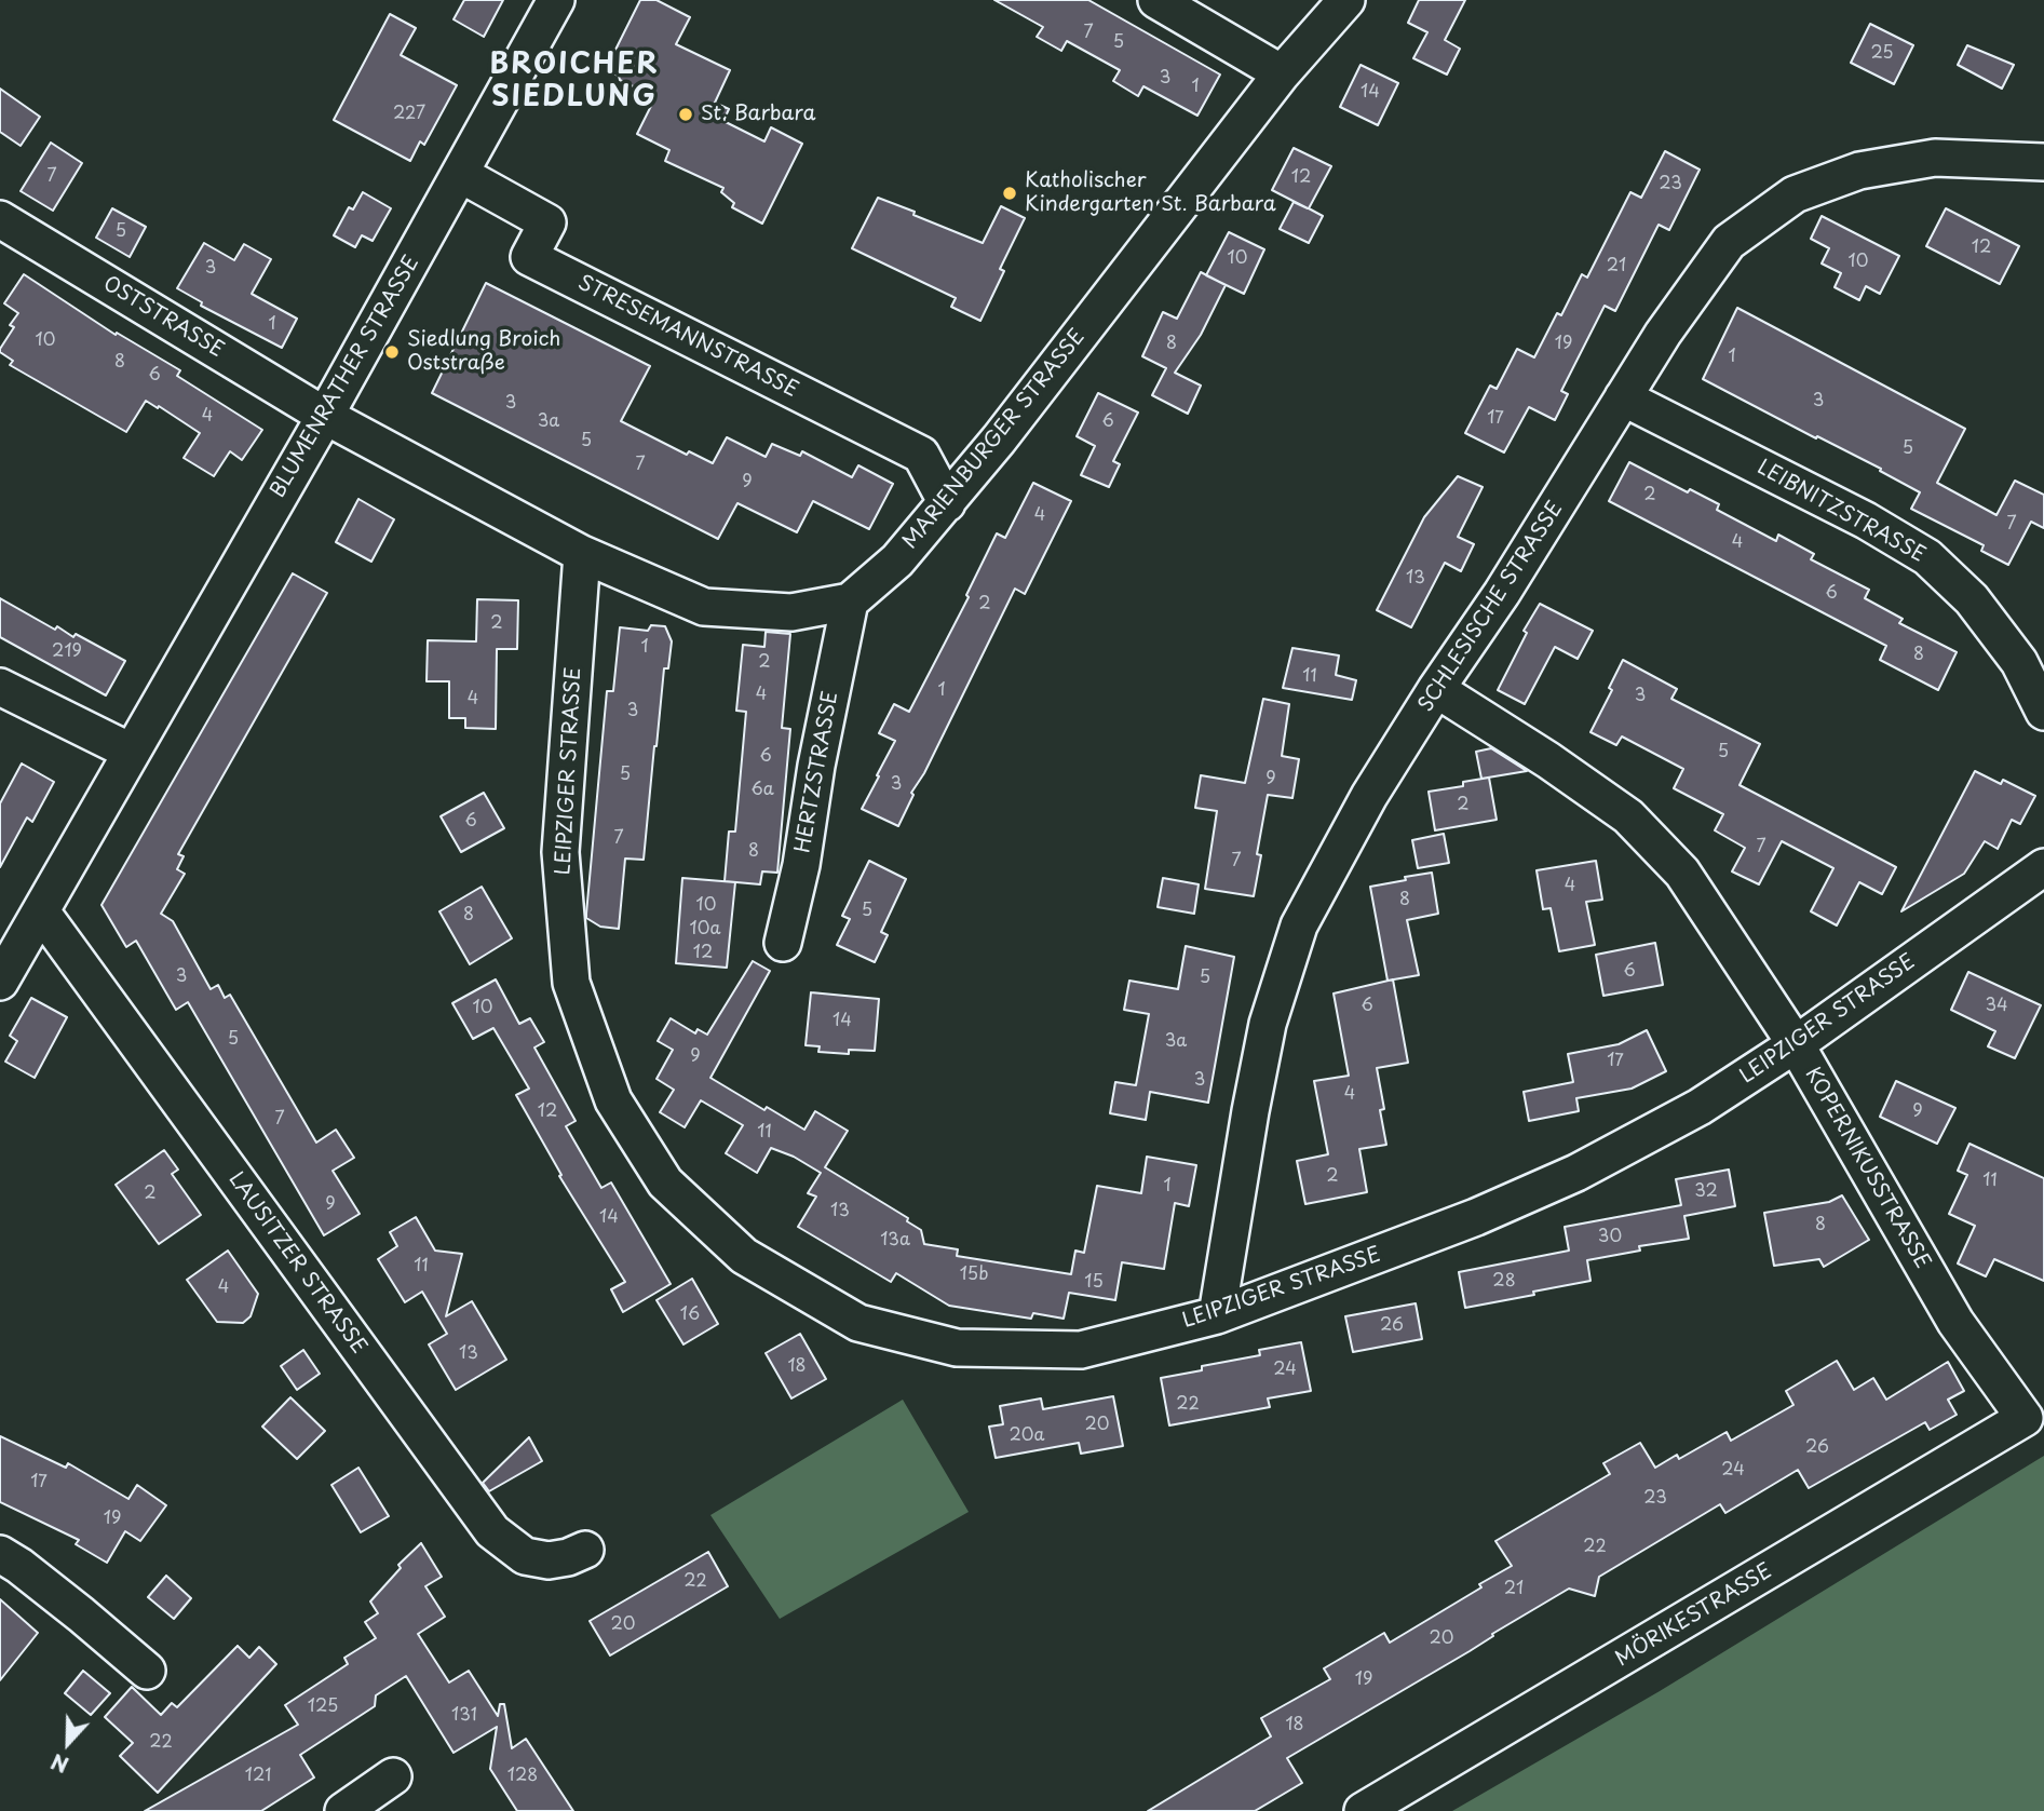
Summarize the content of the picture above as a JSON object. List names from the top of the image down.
{
  "streets": {
    "street": [
      "OSTSTRASSE",
      "STRESEMANNSTRASSE",
      "BLUMENRATHER STRASSE",
      "MARIENBURGER STRASSE",
      "LEIBNITZSTRASSE",
      "SCHLESISCHE STRASSE",
      "LEIPZIGER STRASSE",
      "HERTZSTRASSE",
      "KOPERNIKUSSTRASSE",
      "LAUSITZER STRASSE",
      "MÖRIKESTRASSE"
    ]
  },
  "crossings": [
    ["OSTSTRASSE", "BLUMENRATHER STRASSE"],
    ["STRESEMANNSTRASSE", "BLUMENRATHER STRASSE"],
    ["STRESEMANNSTRASSE", "MARIENBURGER STRASSE"],
    ["BLUMENRATHER STRASSE", "LAUSITZER STRASSE"],
    ["MARIENBURGER STRASSE", "HERTZSTRASSE"],
    ["LEIBNITZSTRASSE", "SCHLESISCHE STRASSE"],
    ["SCHLESISCHE STRASSE", "LEIPZIGER STRASSE"],
    ["SCHLESISCHE STRASSE", "KOPERNIKUSSTRASSE"],
    ["LEIPZIGER STRASSE", "KOPERNIKUSSTRASSE"],
    ["KOPERNIKUSSTRASSE", "MÖRIKESTRASSE"]
  ],
  "districts": ["BROICHER SIEDLUNG"],
  "places": ["St. Barbara", "Katholischer Kindergarten St. Barbara", "Siedlung Broich Oststraße"],
  "house_numbers": [
    "7",
    "5",
    "25",
    "3",
    "1",
    "14",
    "227",
    "7",
    "12",
    "23",
    "5",
    "12",
    "10",
    "10",
    "21",
    "3",
    "1",
    "10",
    "8",
    "19",
    "1",
    "8",
    "6",
    "3",
    "3",
    "4",
    "17",
    "3a",
    "6",
    "5",
    "5",
    "7",
    "9",
    "2",
    "4",
    "7",
    "4",
    "13",
    "6",
    "2",
    "2",
    "1",
    "219",
    "8",
    "2",
    "11",
    "1",
    "4",
    "3",
    "4",
    "3",
    "5",
    "6",
    "5",
    "9",
    "3",
    "6a",
    "2",
    "6",
    "7",
    "7",
    "8",
    "7",
    "4",
    "8",
    "10",
    "5",
    "8",
    "10a",
    "12",
    "6",
    "3",
    "5",
    "6",
    "34",
    "10",
    "14",
    "5",
    "3a",
    "9",
    "17",
    "3",
    "4",
    "12",
    "9",
    "7",
    "11",
    "2",
    "11",
    "1",
    "32",
    "2",
    "9",
    "13",
    "14",
    "8",
    "30",
    "13a",
    "11",
    "15b",
    "28",
    "15",
    "4",
    "16",
    "26",
    "13",
    "18",
    "24",
    "22",
    "20",
    "20a",
    "26",
    "24",
    "17",
    "23",
    "19",
    "22",
    "22",
    "21",
    "20",
    "20",
    "19",
    "125",
    "131",
    "18",
    "22",
    "121",
    "128"
  ],
  "north": "bottom"
}
